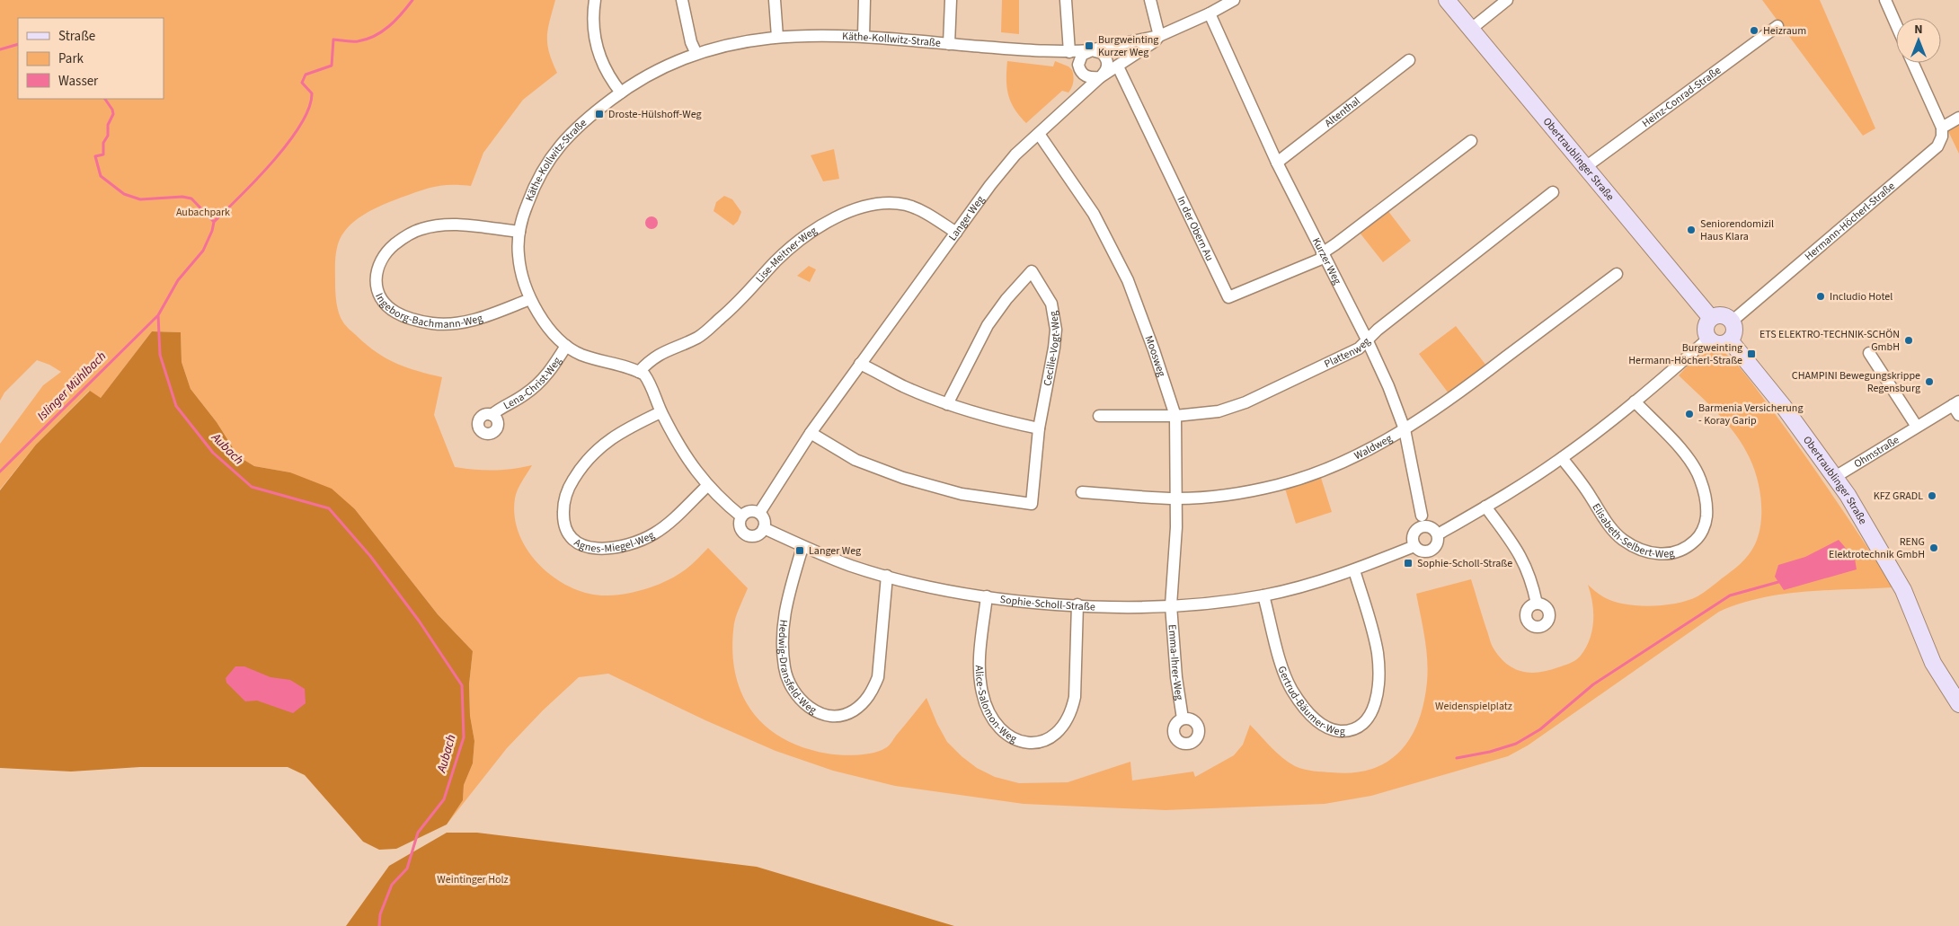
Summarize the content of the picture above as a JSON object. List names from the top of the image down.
{
  "streets": {
    "street": [
      "Käthe-Kollwitz-Straße",
      "Heinz-Conrad-Straße",
      "Altenthal",
      "Obertraublinger Straße",
      "Langer Weg",
      "Hermann-Höcherl-Straße",
      "In der Obern Au",
      "Lise-Meitner-Weg",
      "Kurzer Weg",
      "Ingeborg-Bachmann-Weg",
      "Cecilie-Vogt-Weg",
      "Plattenweg",
      "Moosweg",
      "Lena-Christ-Weg",
      "Waldweg",
      "Ohmstraße",
      "Elisabeth-Selbert-Weg",
      "Agnes-Miegel-Weg",
      "Sophie-Scholl-Straße",
      "Emma-Ihrer-Weg",
      "Hedwig-Dransfeld-Weg",
      "Gertrud-Bäumer-Weg",
      "Alice-Salomon-Weg"
    ]
  },
  "crossings": [
    ["Käthe-Kollwitz-Straße", "Langer Weg"],
    ["Käthe-Kollwitz-Straße", "Lise-Meitner-Weg"],
    ["Käthe-Kollwitz-Straße", "Ingeborg-Bachmann-Weg"],
    ["Käthe-Kollwitz-Straße", "Lena-Christ-Weg"],
    ["Heinz-Conrad-Straße", "Obertraublinger Straße"],
    ["Altenthal", "Kurzer Weg"],
    ["Obertraublinger Straße", "Hermann-Höcherl-Straße"],
    ["Obertraublinger Straße", "Ohmstraße"],
    ["Obertraublinger Straße", "Sophie-Scholl-Straße"],
    ["Langer Weg", "In der Obern Au"],
    ["Langer Weg", "Lise-Meitner-Weg"],
    ["Langer Weg", "Kurzer Weg"],
    ["Langer Weg", "Cecilie-Vogt-Weg"],
    ["Langer Weg", "Moosweg"],
    ["Langer Weg", "Sophie-Scholl-Straße"],
    ["Hermann-Höcherl-Straße", "Sophie-Scholl-Straße"],
    ["In der Obern Au", "Kurzer Weg"],
    ["Kurzer Weg", "Plattenweg"],
    ["Kurzer Weg", "Waldweg"],
    ["Plattenweg", "Moosweg"],
    ["Moosweg", "Waldweg"],
    ["Moosweg", "Sophie-Scholl-Straße"],
    ["Moosweg", "Emma-Ihrer-Weg"],
    ["Elisabeth-Selbert-Weg", "Sophie-Scholl-Straße"],
    ["Sophie-Scholl-Straße", "Emma-Ihrer-Weg"],
    ["Sophie-Scholl-Straße", "Hedwig-Dransfeld-Weg"],
    ["Sophie-Scholl-Straße", "Gertrud-Bäumer-Weg"],
    ["Sophie-Scholl-Straße", "Alice-Salomon-Weg"]
  ],
  "water": ["Islinger Mühlbach", "Aubach"],
  "parks": ["Aubachpark", "Weidenspielplatz", "Weintinger Holz"],
  "places": {
    "other": [
      "Heizraum",
      "Seniorendomizil Haus Klara",
      "Includio Hotel",
      "ETS ELEKTRO-TECHNIK-SCHÖN GmbH",
      "CHAMPINI Bewegungskrippe Regensburg",
      "Barmenia Versicherung - Koray Garip",
      "KFZ GRADL",
      "RENG Elektrotechnik GmbH"
    ],
    "transit": [
      "Burgweinting Kurzer Weg",
      "Droste-Hülshoff-Weg",
      "Burgweinting Hermann-Höcherl-Straße",
      "Langer Weg",
      "Sophie-Scholl-Straße"
    ]
  },
  "legend": ["Straße", "Park", "Wasser"],
  "north": "top"
}
